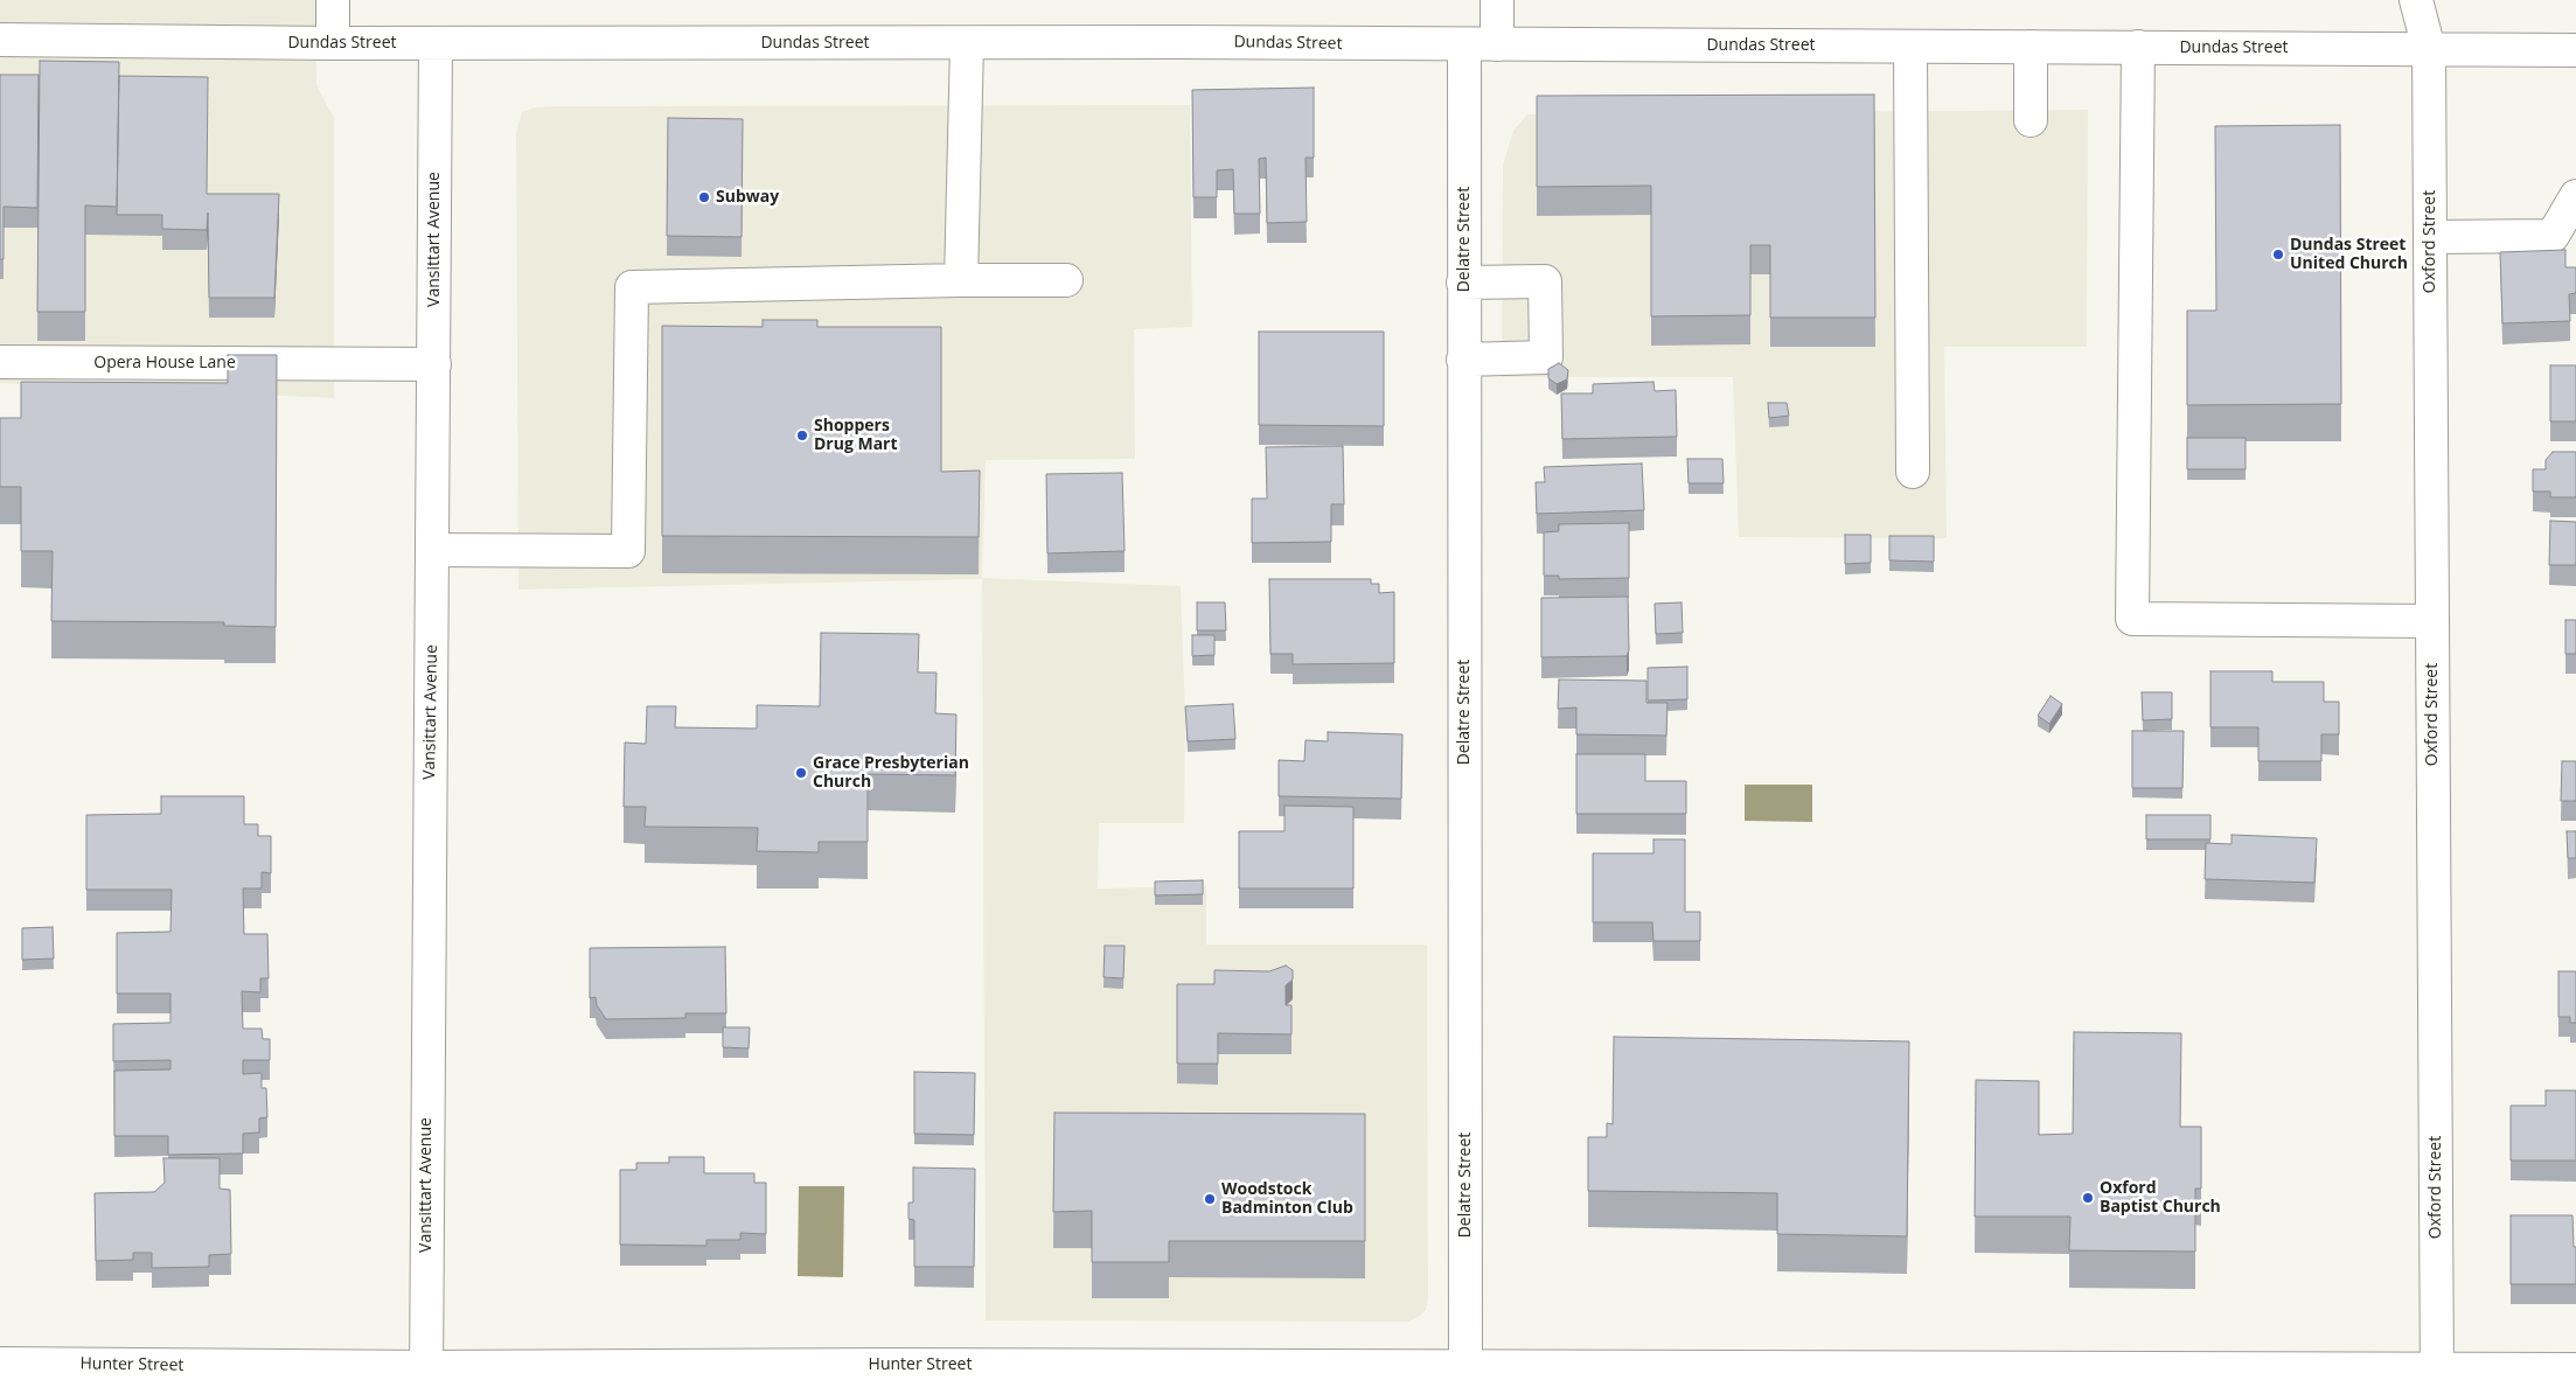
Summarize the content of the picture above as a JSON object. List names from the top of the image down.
{
  "streets": {
    "main road": [
      "Dundas Street",
      "Vansittart Avenue",
      "Delatre Street",
      "Oxford Street",
      "Opera House Lane",
      "Hunter Street"
    ]
  },
  "crossings": [
    ["Dundas Street", "Vansittart Avenue"],
    ["Dundas Street", "Delatre Street"],
    ["Dundas Street", "Oxford Street"],
    ["Vansittart Avenue", "Opera House Lane"],
    ["Vansittart Avenue", "Hunter Street"],
    ["Delatre Street", "Hunter Street"],
    ["Oxford Street", "Hunter Street"]
  ],
  "places": [
    "Subway",
    "Dundas Street United Church",
    "Shoppers Drug Mart",
    "Grace Presbyterian Church",
    "Oxford Baptist Church",
    "Woodstock Badminton Club"
  ]
}
